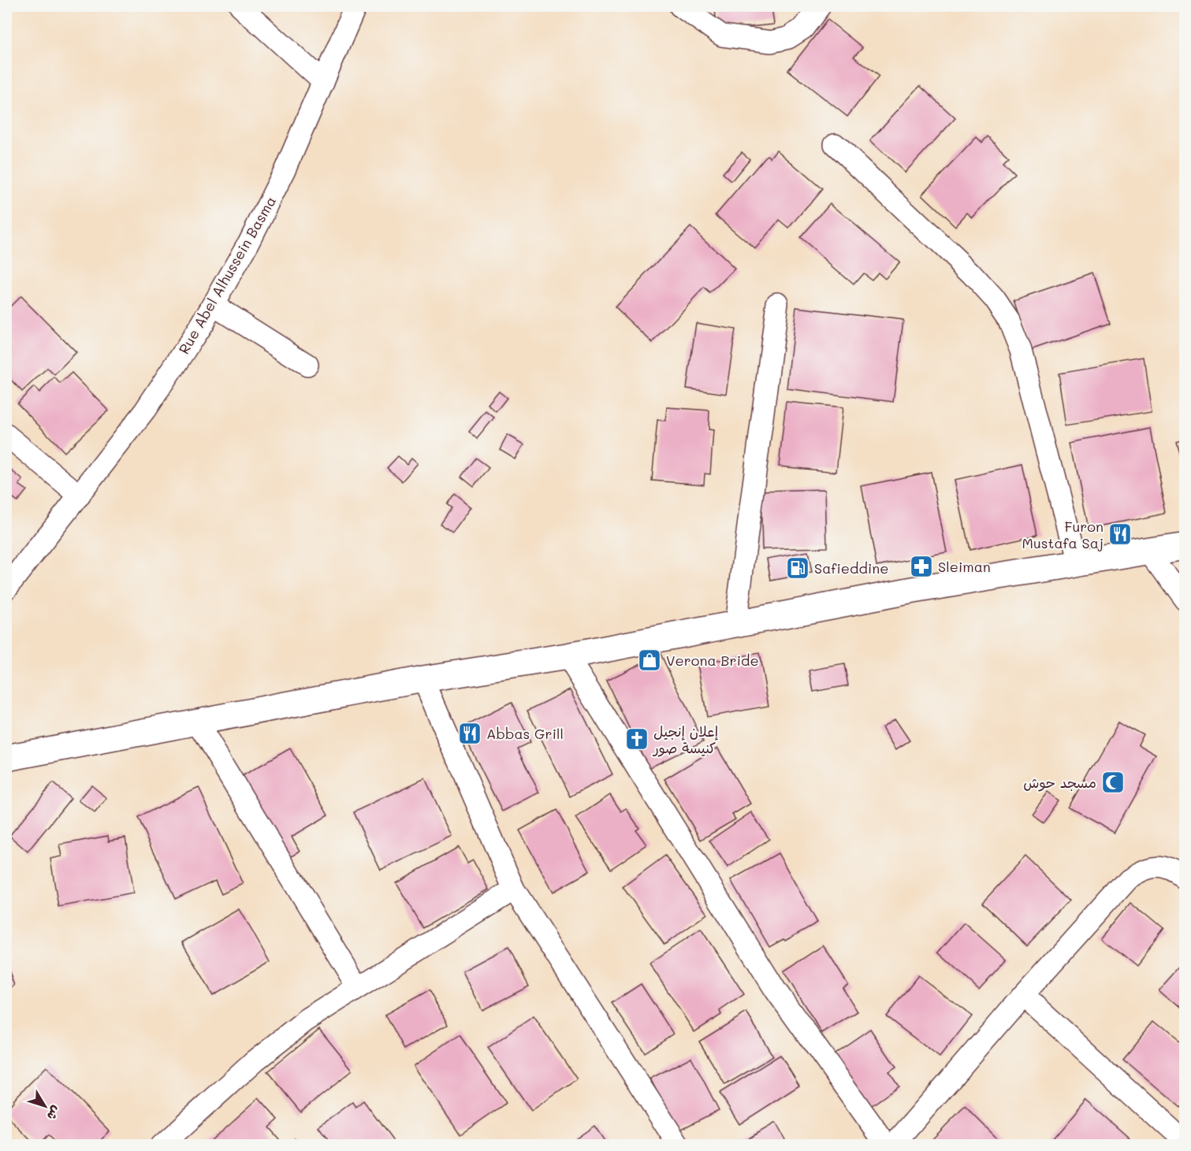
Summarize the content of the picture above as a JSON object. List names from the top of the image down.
{
  "streets": {
    "street": ["Rue Abel Alhussein Basma"]
  },
  "places": {
    "restaurant": ["Furon Mustafa Saj", "Abbas Grill"],
    "pharmacy": ["Sleiman"],
    "fuel station": ["Safieddine"],
    "shop": ["Verona Bride"],
    "church": ["إعلان إنجيل كنيسة صور"],
    "mosque": ["مسجد حوش"]
  },
  "north": "bottom right"
}
